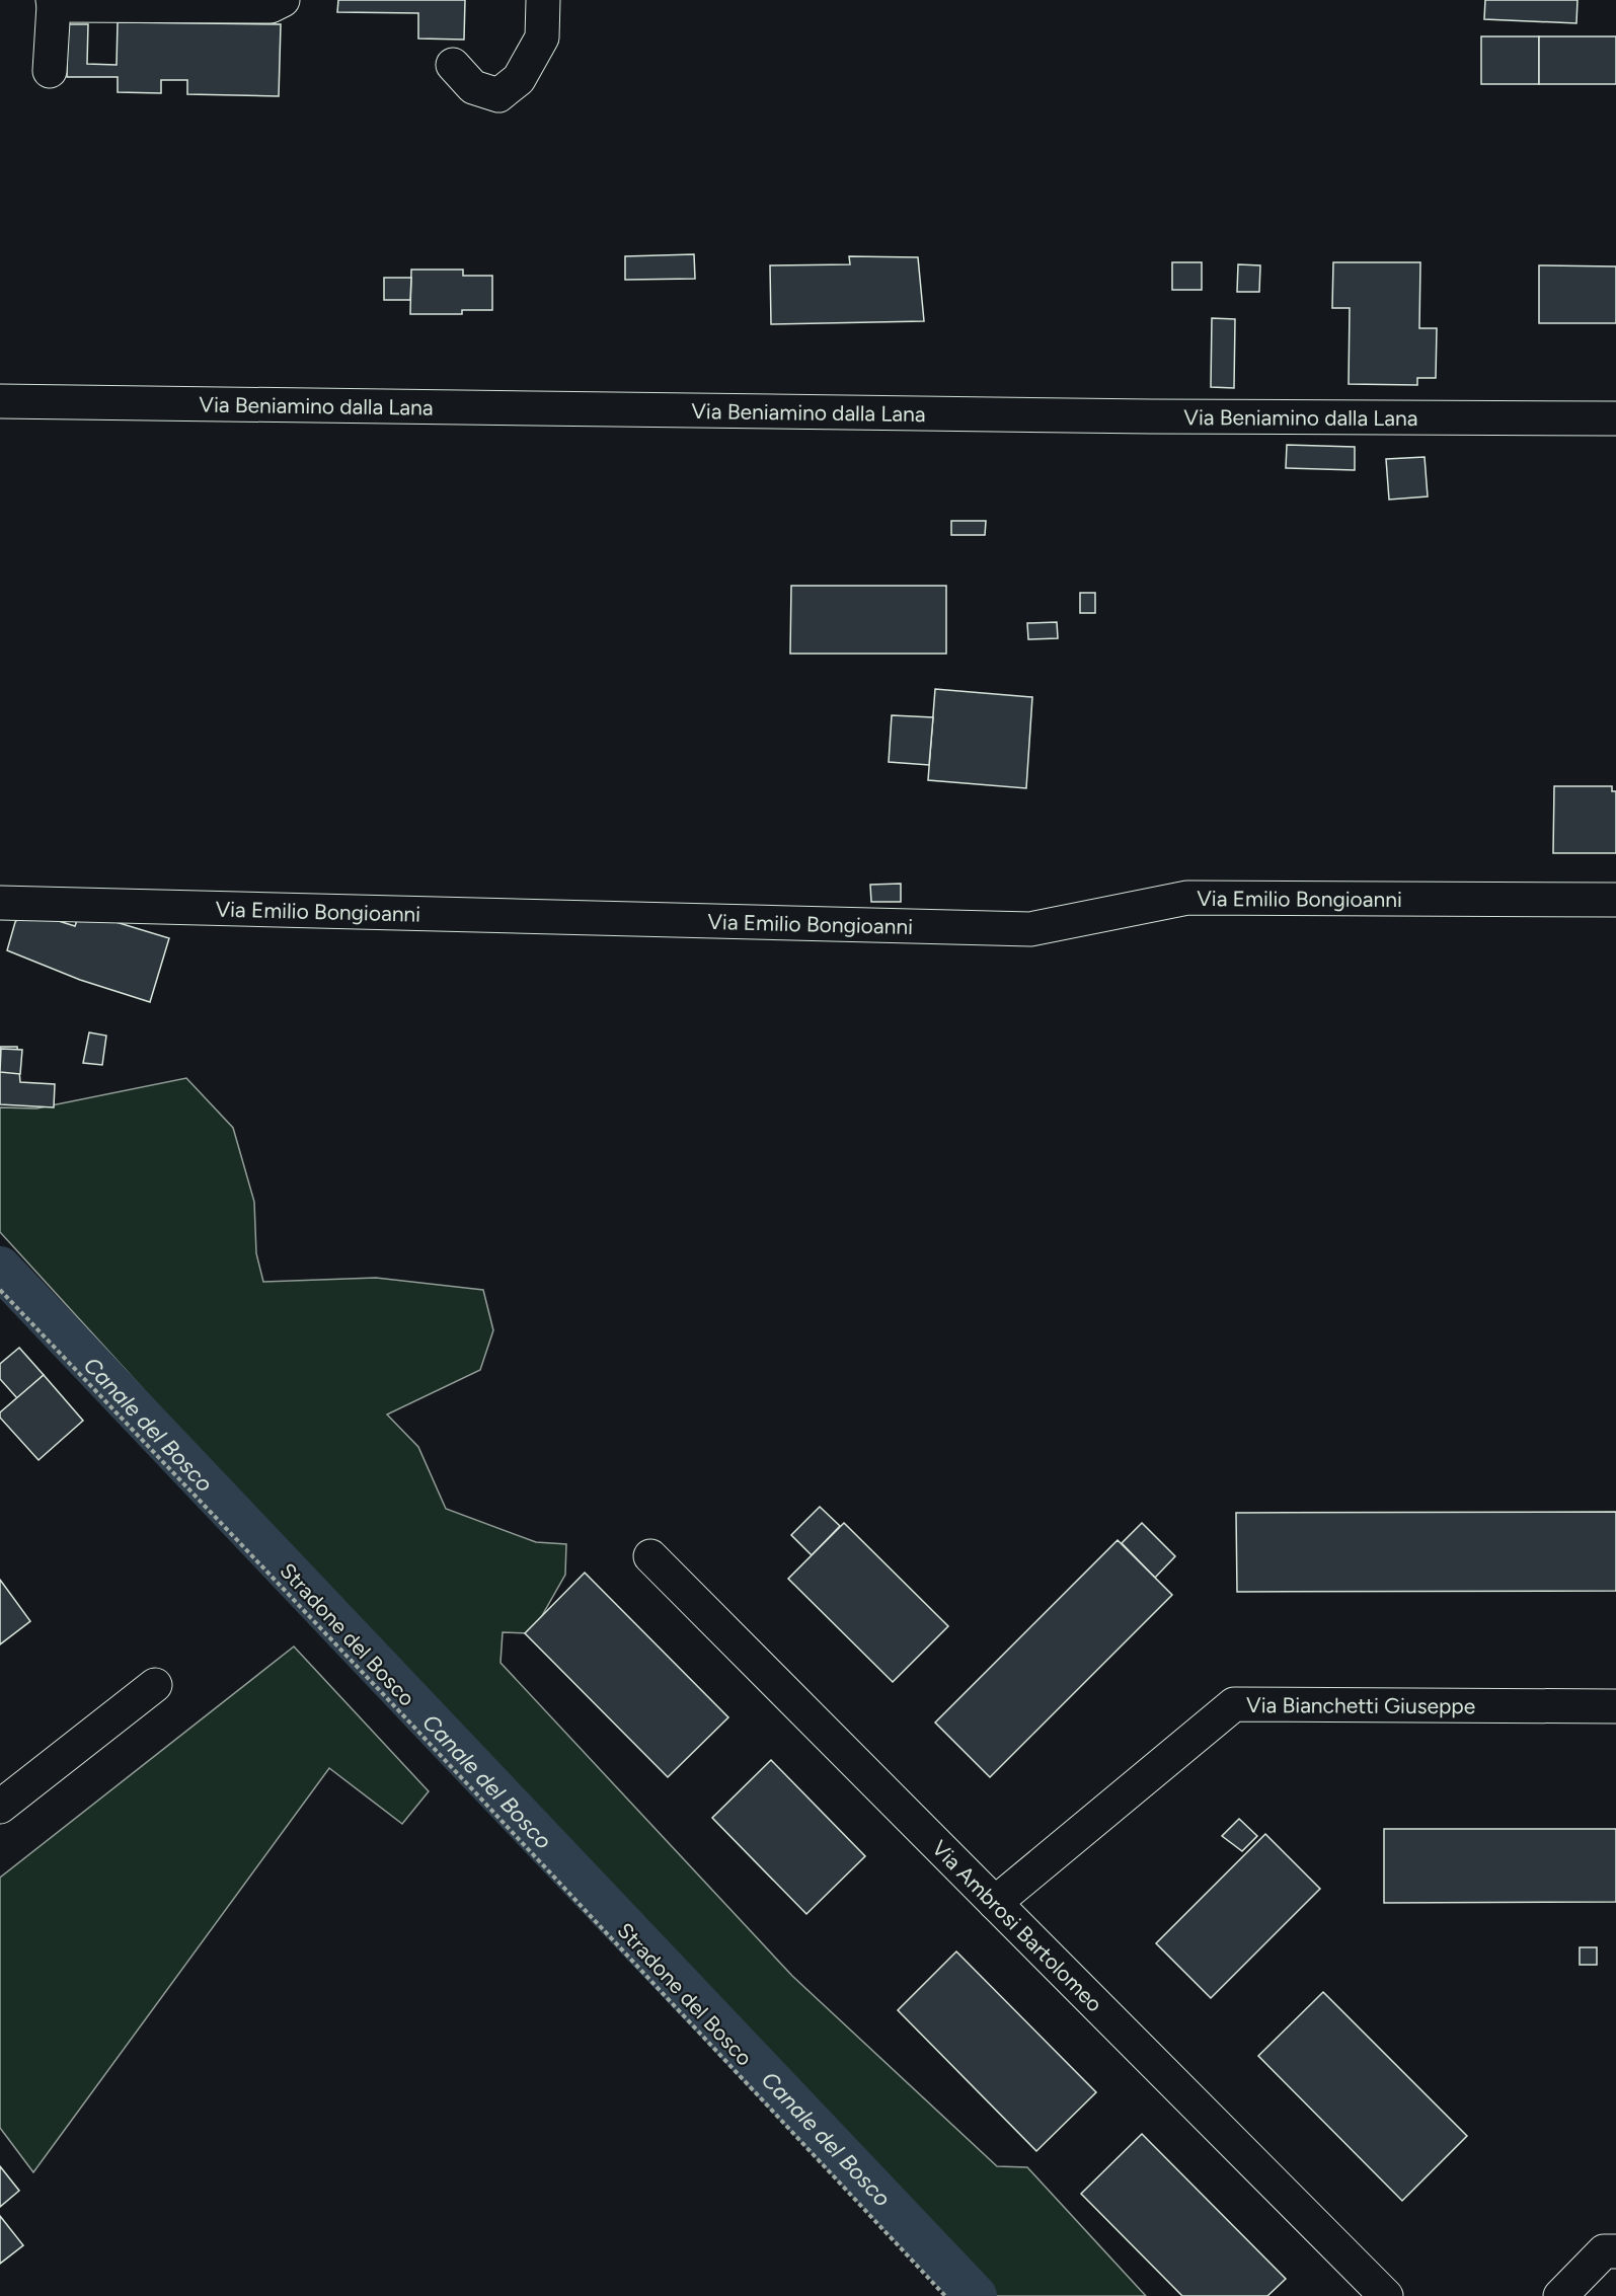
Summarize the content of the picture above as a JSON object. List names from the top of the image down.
{
  "streets": {
    "street": [
      "Via Beniamino dalla Lana",
      "Via Emilio Bongioanni",
      "Via Bianchetti Giuseppe",
      "Via Ambrosi Bartolomeo"
    ],
    "path": ["Stradone del Bosco"]
  },
  "crossings": [
    ["Via Bianchetti Giuseppe", "Via Ambrosi Bartolomeo"]
  ],
  "water": ["Canale del Bosco"]
}
